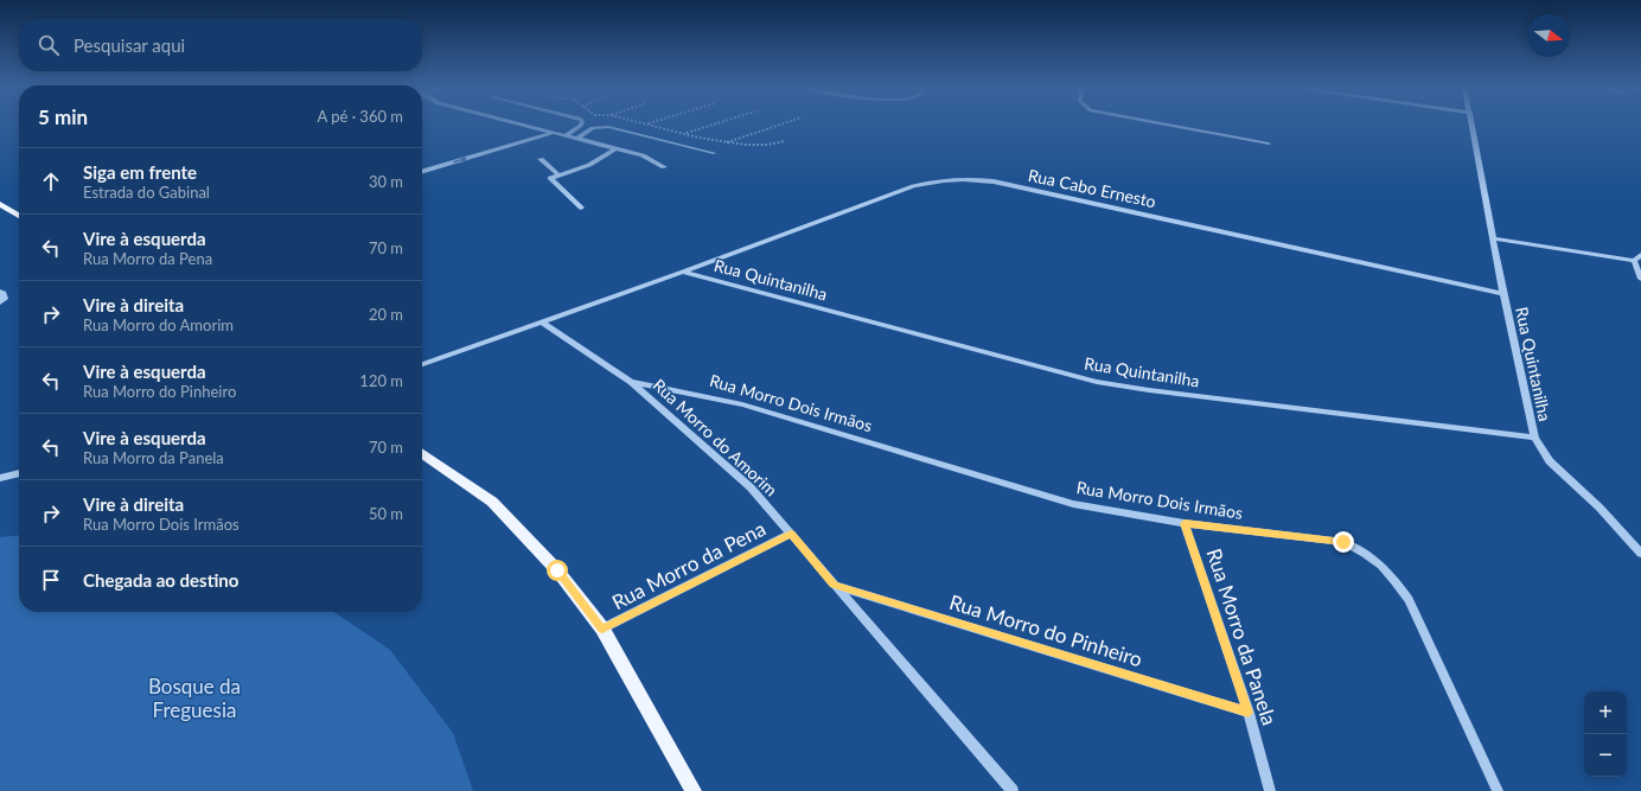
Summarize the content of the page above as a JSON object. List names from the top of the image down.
{
  "streets": {
    "street": [
      "Rua Cabo Ernesto",
      "Rua Quintanilha",
      "Rua Morro Dois Irmãos",
      "Rua Morro do Amorim",
      "Rua Morro da Pena",
      "Rua Morro do Pinheiro",
      "Rua Morro da Panela"
    ]
  },
  "crossings": [
    ["Rua Cabo Ernesto", "Rua Quintanilha"],
    ["Rua Morro Dois Irmãos", "Rua Morro do Amorim"],
    ["Rua Morro Dois Irmãos", "Rua Morro da Panela"],
    ["Rua Morro do Amorim", "Rua Morro da Pena"],
    ["Rua Morro do Amorim", "Rua Morro do Pinheiro"],
    ["Rua Morro do Pinheiro", "Rua Morro da Panela"]
  ],
  "parks": ["Bosque da Freguesia"],
  "north": "right",
  "page": {
    "search": "Pesquisar aqui",
    "heading": ["5 min", "A pé · 360 m"],
    "list": [
      ["Siga em frente", "Estrada do Gabinal", "30 m"],
      ["Vire à esquerda", "Rua Morro da Pena", "70 m"],
      ["Vire à direita", "Rua Morro do Amorim", "20 m"],
      ["Vire à esquerda", "Rua Morro do Pinheiro", "120 m"],
      ["Vire à esquerda", "Rua Morro da Panela", "70 m"],
      ["Vire à direita", "Rua Morro Dois Irmãos", "50 m"],
      "Chegada ao destino"
    ],
    "map_buttons": ["+", "−"]
  }
}
